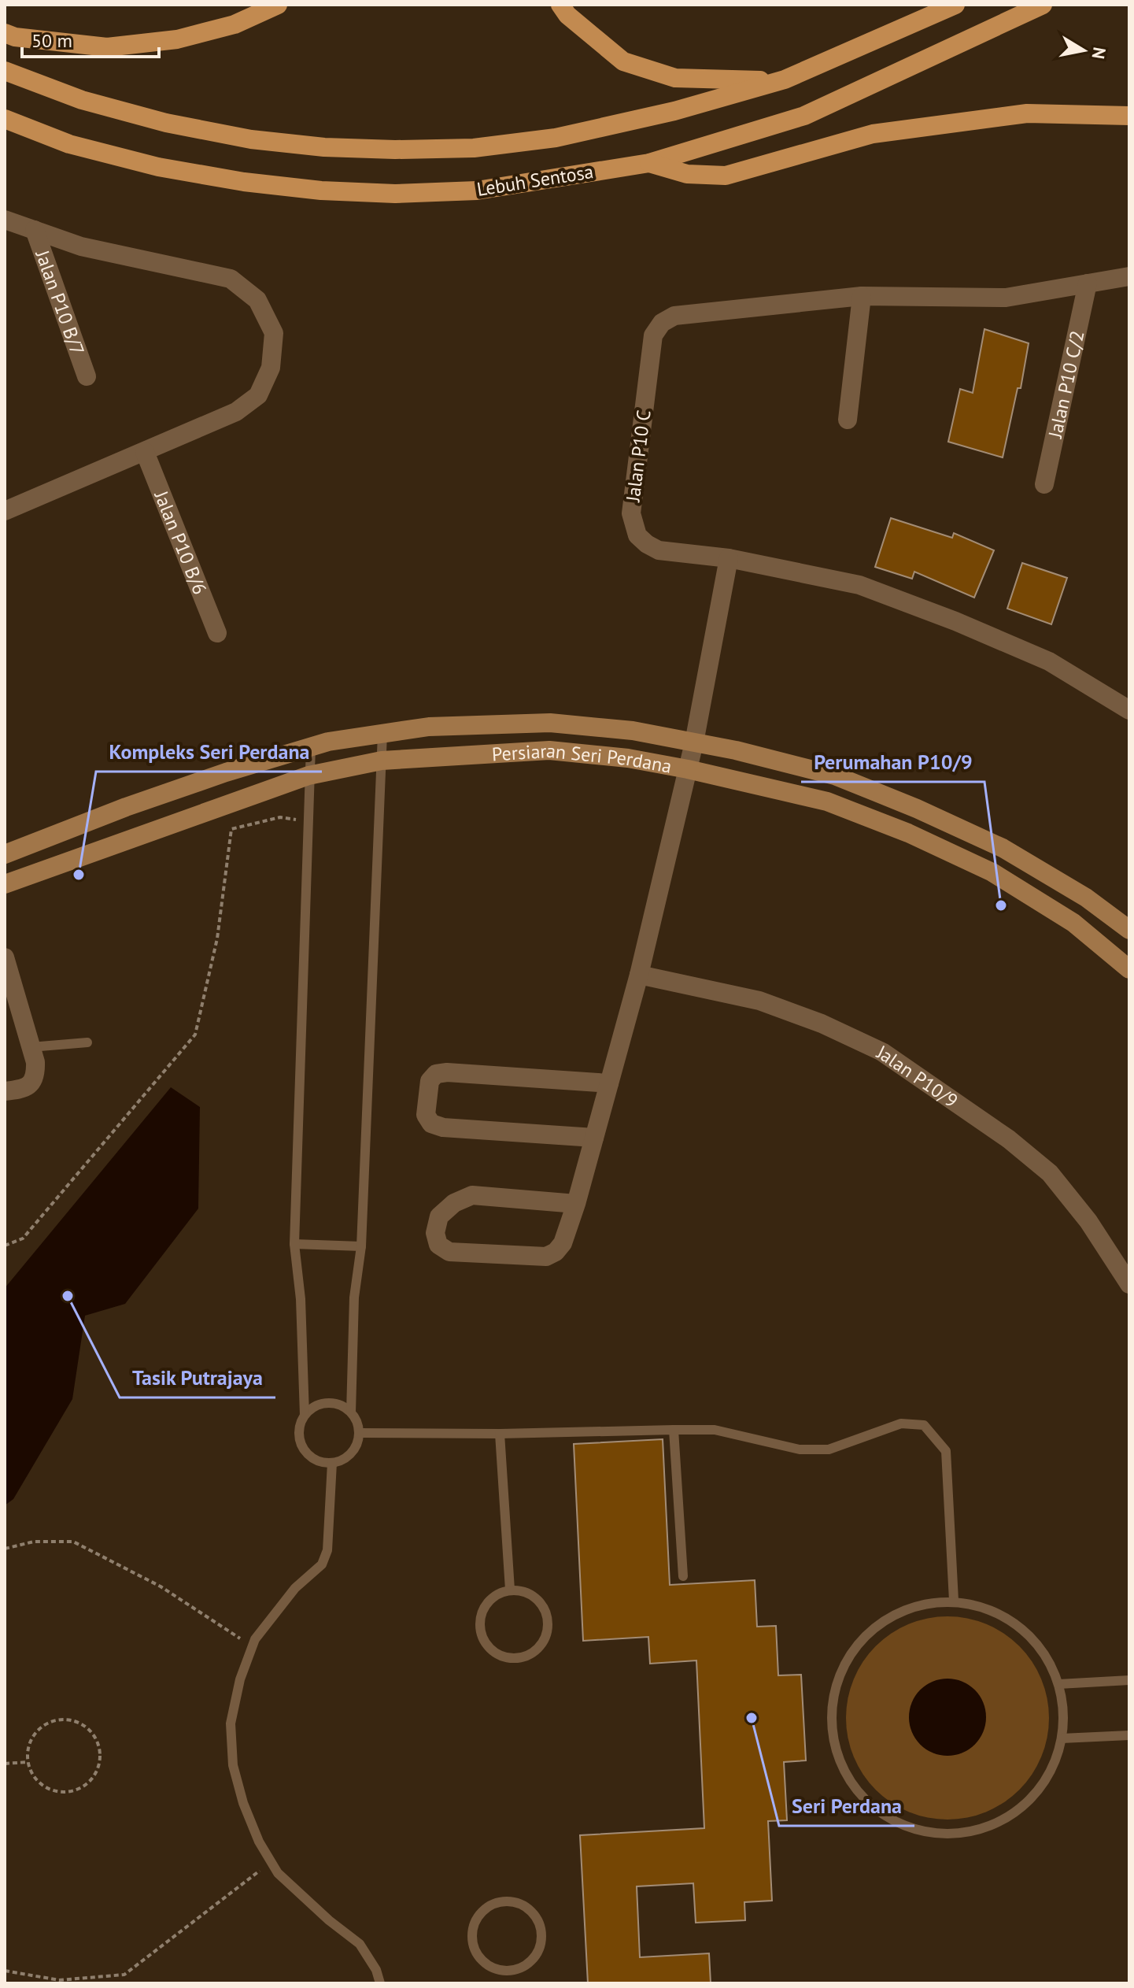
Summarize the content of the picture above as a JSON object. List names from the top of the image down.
{
  "streets": {
    "main road": ["Lebuh Sentosa"],
    "street": [
      "Jalan P10 B/7",
      "Jalan P10 C/2",
      "Jalan P10 C",
      "Jalan P10 B/6",
      "Persiaran Seri Perdana",
      "Jalan P10/9"
    ]
  },
  "crossings": [
    ["Jalan P10 C/2", "Jalan P10 C"]
  ],
  "places": [
    "Kompleks Seri Perdana",
    "Perumahan P10/9",
    "Tasik Putrajaya",
    "Seri Perdana"
  ],
  "scale_bar": "50 m",
  "north": "right"
}
